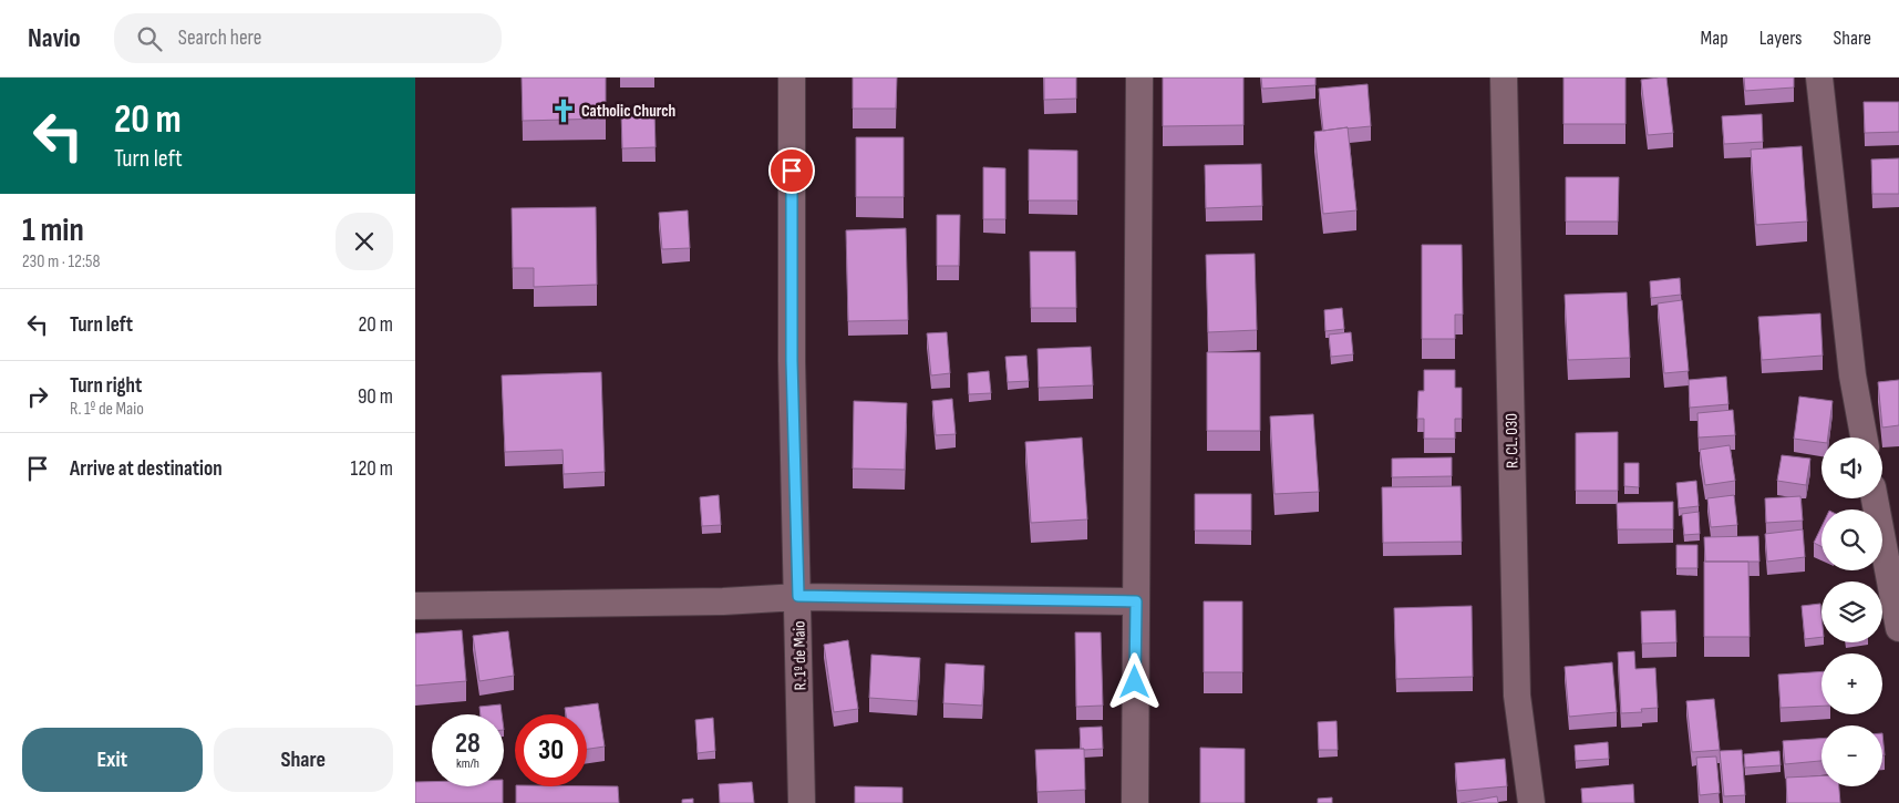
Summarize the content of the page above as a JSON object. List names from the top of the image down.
{
  "streets": {
    "street": ["R. CL. 030", "R. 1º de Maio"]
  },
  "places": {
    "church": ["Catholic Church"]
  },
  "page": {
    "header": "Navio",
    "search": "Search here",
    "nav": ["Map", "Layers", "Share"],
    "turn": ["20 m", "Turn left"],
    "heading": ["1 min", "230 m · 12:58"],
    "list": [
      {
        "name": "Turn left",
        "value": "20 m"
      },
      {
        "name": "Turn right",
        "note": "R. 1º de Maio",
        "value": "90 m"
      },
      {
        "name": "Arrive at destination",
        "value": "120 m"
      }
    ],
    "map_buttons": ["+", "−"],
    "speed": "28 km/h",
    "limit": "30",
    "buttons": ["Exit", "Share"]
  }
}
